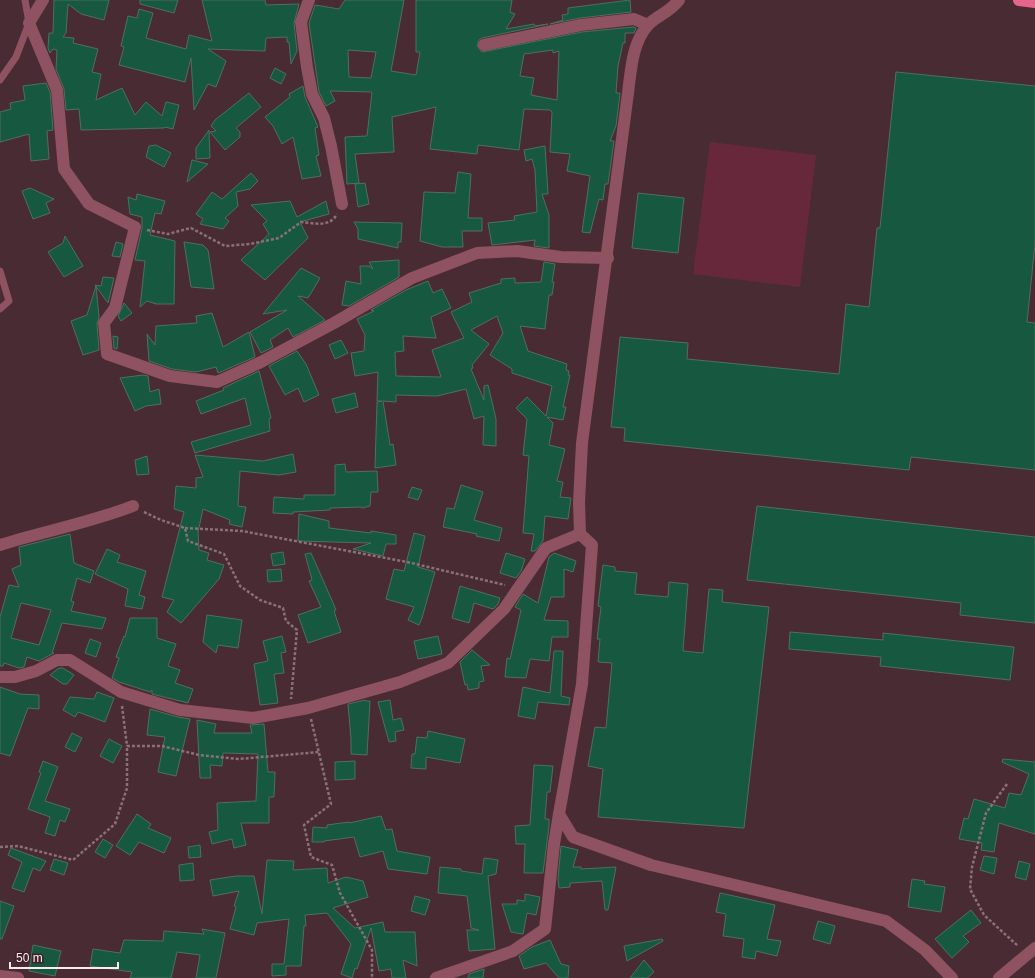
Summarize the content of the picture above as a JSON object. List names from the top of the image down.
{
  "scale_bar": "50 m"
}
